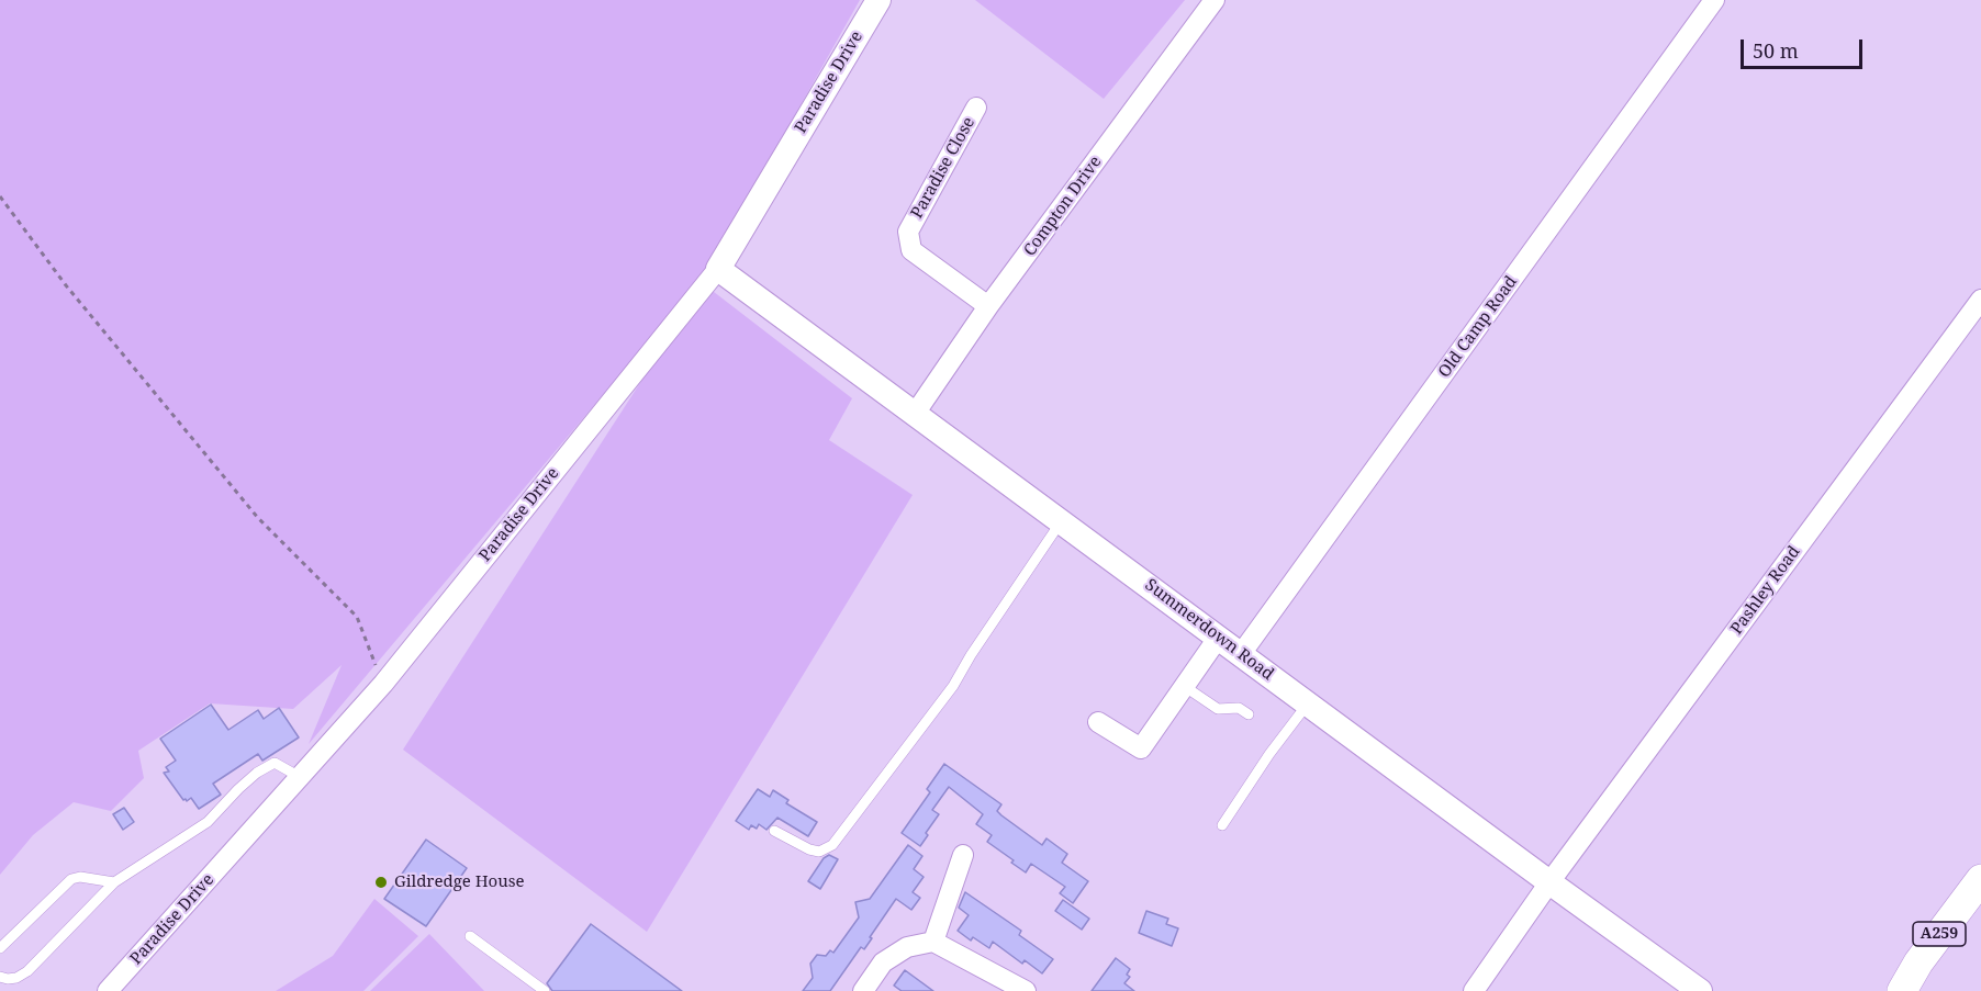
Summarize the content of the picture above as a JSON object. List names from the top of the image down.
{
  "streets": {
    "main road": ["A259"],
    "street": [
      "Paradise Drive",
      "Paradise Close",
      "Compton Drive",
      "Old Camp Road",
      "Pashley Road",
      "Summerdown Road"
    ]
  },
  "crossings": [
    ["Paradise Drive", "Summerdown Road"],
    ["Paradise Close", "Compton Drive"],
    ["Compton Drive", "Summerdown Road"],
    ["Old Camp Road", "Summerdown Road"],
    ["Pashley Road", "Summerdown Road"]
  ],
  "places": ["Gildredge House"],
  "scale_bar": "50 m"
}
